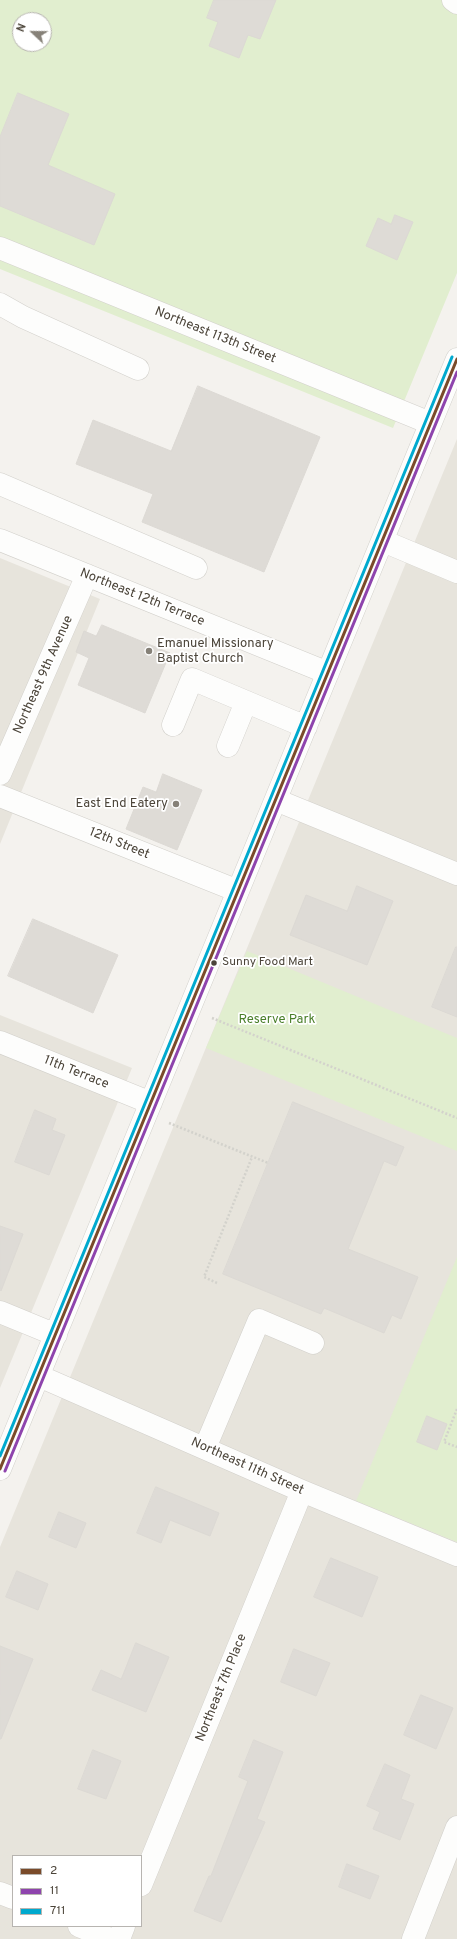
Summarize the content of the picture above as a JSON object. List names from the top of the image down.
{
  "streets": {
    "street": [
      "Northeast 113th Street",
      "Northeast 12th Terrace",
      "Northeast 9th Avenue",
      "12th Street",
      "11th Terrace",
      "Northeast 11th Street",
      "Northeast 7th Place"
    ]
  },
  "crossings": [
    ["Northeast 12th Terrace", "Northeast 9th Avenue"],
    ["Northeast 11th Street", "Northeast 7th Place"]
  ],
  "parks": ["Reserve Park"],
  "places": ["Emanuel Missionary Baptist Church", "East End Eatery", "Sunny Food Mart"],
  "lines": ["transit line 711", "transit line 2", "transit line 11"],
  "legend": ["2", "11", "711"],
  "north": "left"
}
